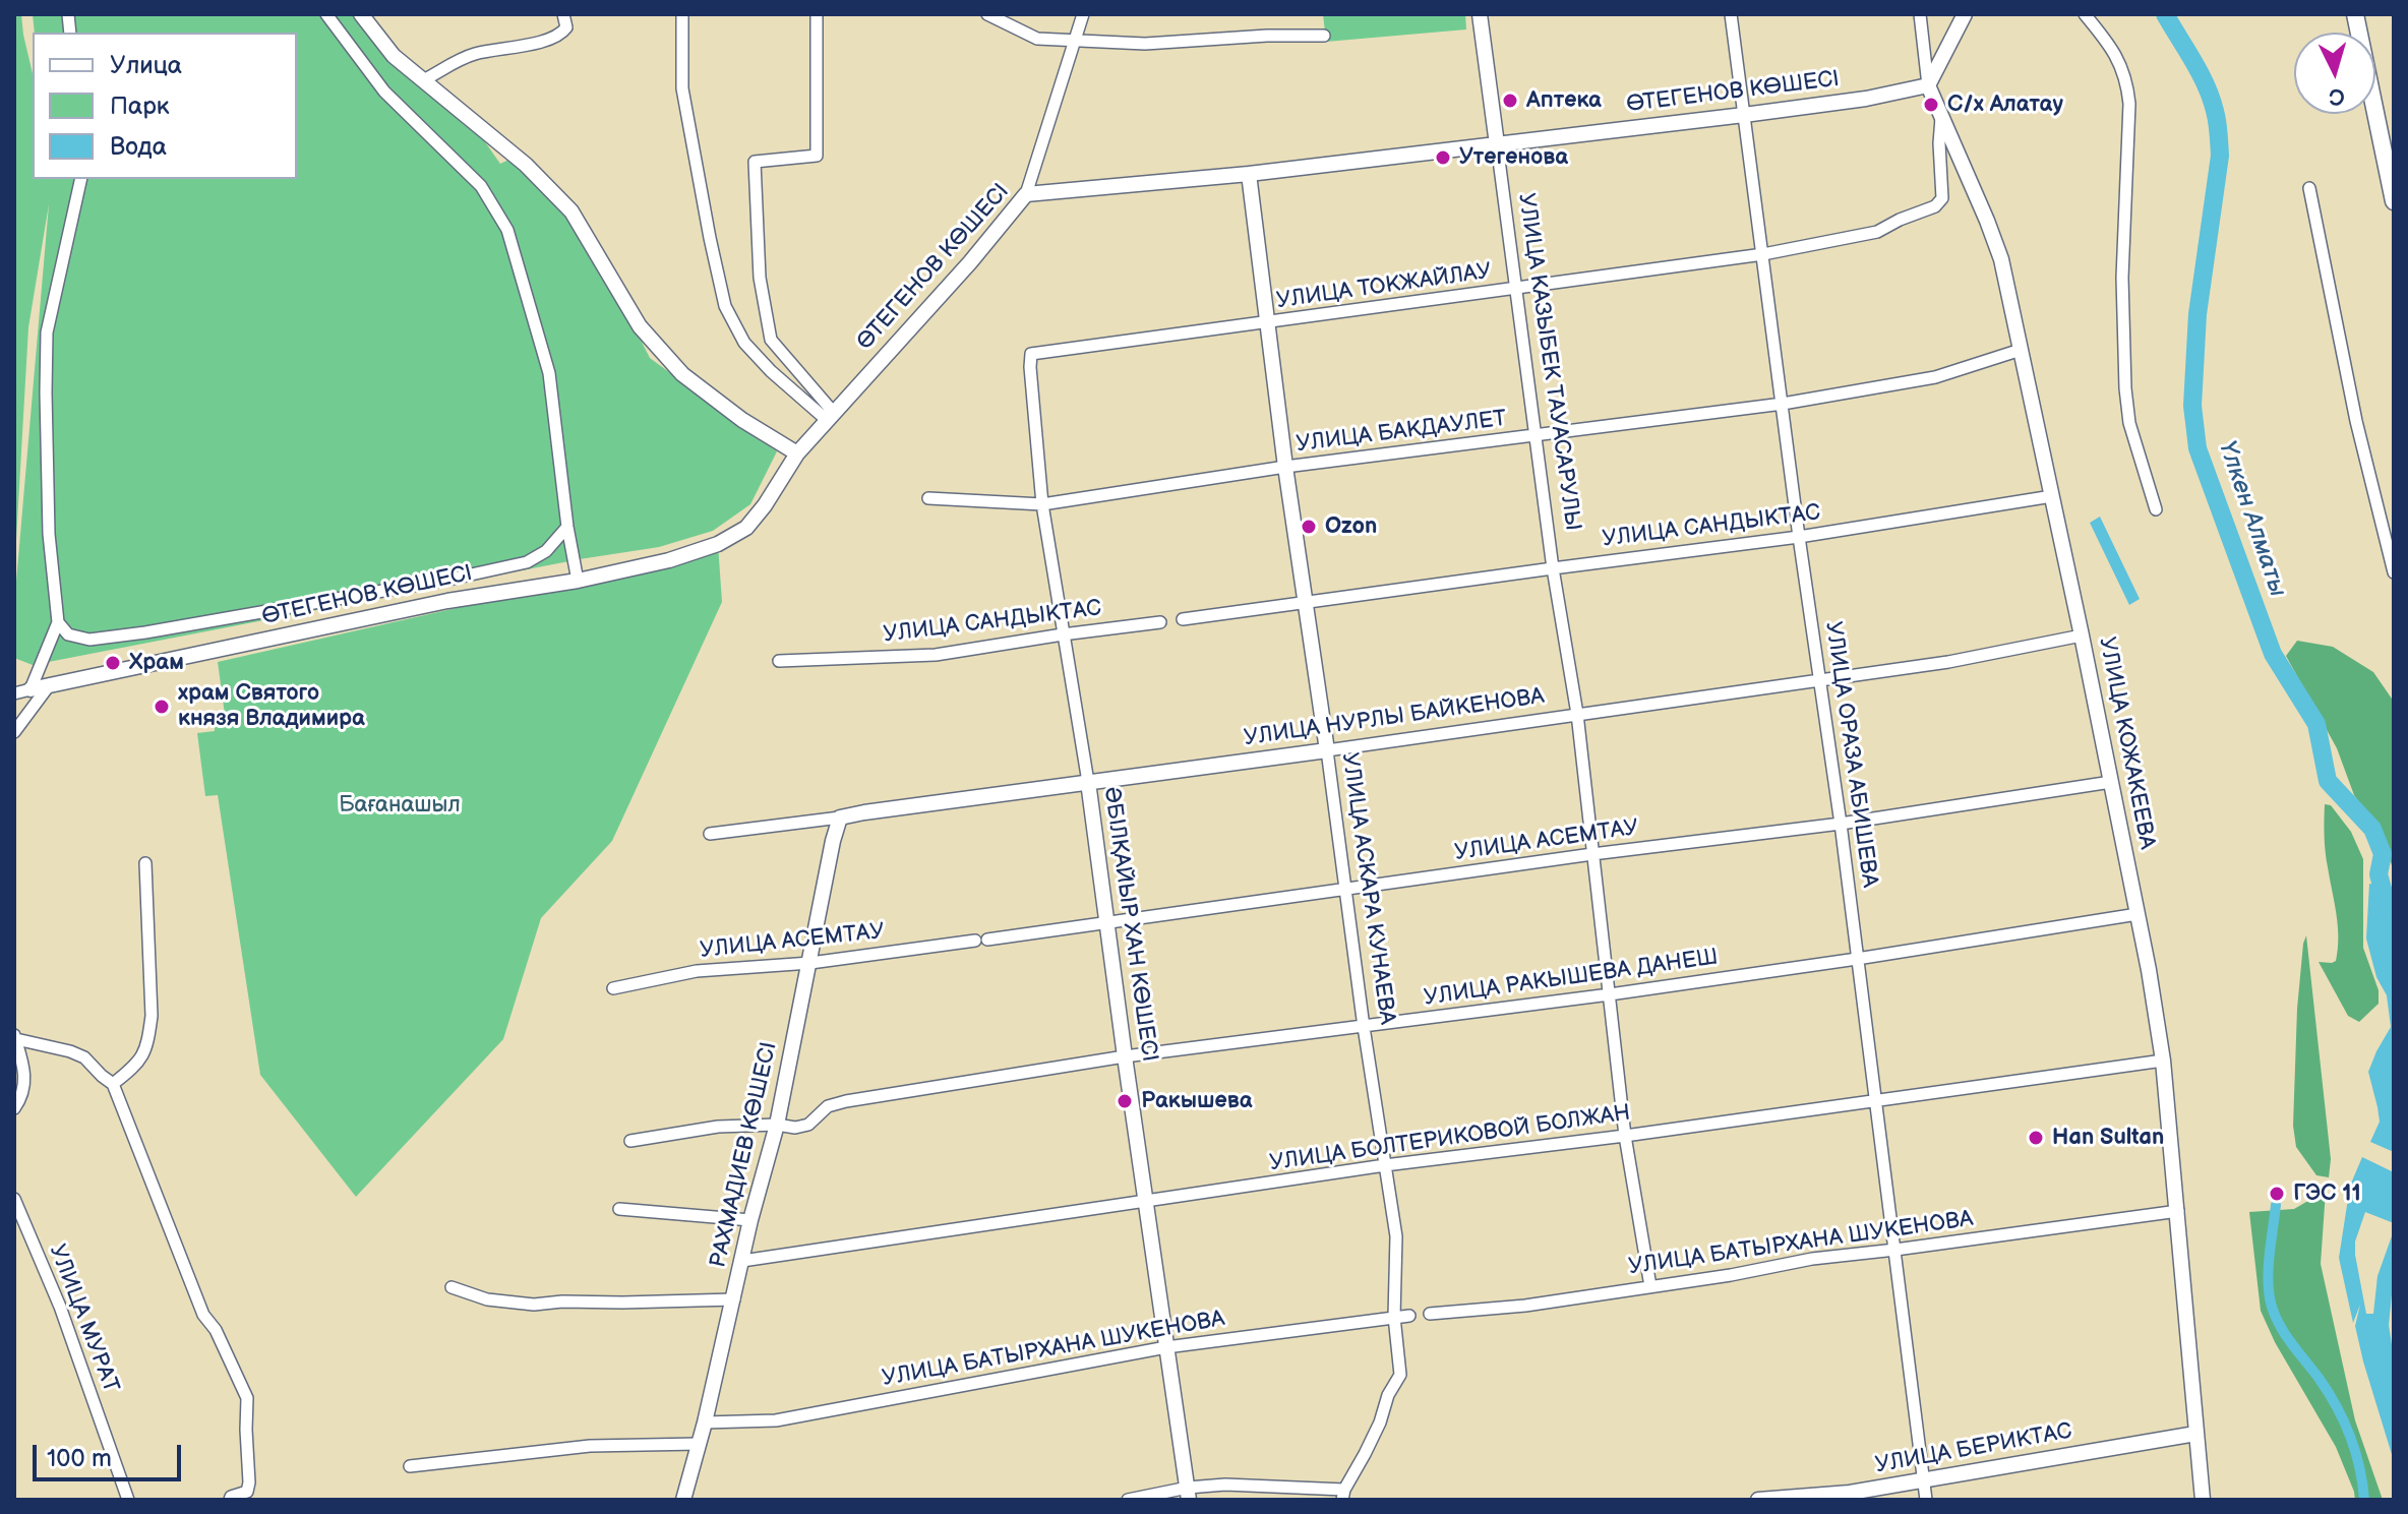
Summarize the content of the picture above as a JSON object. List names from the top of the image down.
{
  "streets": {
    "street": [
      "ӨТЕГЕНОВ КӨШЕСІ",
      "УЛИЦА ТОКЖАЙЛАУ",
      "УЛИЦА КАЗЫБЕК ТАУАСАРУЛЫ",
      "УЛИЦА БАКДАУЛЕТ",
      "УЛИЦА САНДЫКТАС",
      "УЛИЦА НУРЛЫ БАЙКЕНОВА",
      "УЛИЦА КОЖАКЕЕВА",
      "УЛИЦА ОРАЗА АБИШЕВА",
      "УЛИЦА АСЕМТАУ",
      "УЛИЦА АСКАРА КУНАЕВА",
      "ӘБІЛҚАЙЫР ХАН КӨШЕСІ",
      "УЛИЦА РАКЫШЕВА ДАНЕШ",
      "УЛИЦА БОЛТЕРИКОВОЙ БОЛЖАН",
      "РАХМАДИЕВ КӨШЕСІ",
      "УЛИЦА БАТЫРХАНА ШУКЕНОВА",
      "УЛИЦА МУРАТ",
      "УЛИЦА БЕРИКТАС"
    ]
  },
  "crossings": [
    ["ӨТЕГЕНОВ КӨШЕСІ", "УЛИЦА КАЗЫБЕК ТАУАСАРУЛЫ"],
    ["ӨТЕГЕНОВ КӨШЕСІ", "УЛИЦА КОЖАКЕЕВА"],
    ["ӨТЕГЕНОВ КӨШЕСІ", "УЛИЦА ОРАЗА АБИШЕВА"],
    ["ӨТЕГЕНОВ КӨШЕСІ", "УЛИЦА АСКАРА КУНАЕВА"],
    ["УЛИЦА ТОКЖАЙЛАУ", "УЛИЦА КАЗЫБЕК ТАУАСАРУЛЫ"],
    ["УЛИЦА ТОКЖАЙЛАУ", "УЛИЦА КОЖАКЕЕВА"],
    ["УЛИЦА ТОКЖАЙЛАУ", "УЛИЦА ОРАЗА АБИШЕВА"],
    ["УЛИЦА ТОКЖАЙЛАУ", "УЛИЦА АСКАРА КУНАЕВА"],
    ["УЛИЦА ТОКЖАЙЛАУ", "ӘБІЛҚАЙЫР ХАН КӨШЕСІ"],
    ["УЛИЦА КАЗЫБЕК ТАУАСАРУЛЫ", "УЛИЦА БАКДАУЛЕТ"],
    ["УЛИЦА КАЗЫБЕК ТАУАСАРУЛЫ", "УЛИЦА САНДЫКТАС"],
    ["УЛИЦА КАЗЫБЕК ТАУАСАРУЛЫ", "УЛИЦА НУРЛЫ БАЙКЕНОВА"],
    ["УЛИЦА КАЗЫБЕК ТАУАСАРУЛЫ", "УЛИЦА АСЕМТАУ"],
    ["УЛИЦА КАЗЫБЕК ТАУАСАРУЛЫ", "УЛИЦА РАКЫШЕВА ДАНЕШ"],
    ["УЛИЦА КАЗЫБЕК ТАУАСАРУЛЫ", "УЛИЦА БОЛТЕРИКОВОЙ БОЛЖАН"],
    ["УЛИЦА КАЗЫБЕК ТАУАСАРУЛЫ", "УЛИЦА БАТЫРХАНА ШУКЕНОВА"],
    ["УЛИЦА БАКДАУЛЕТ", "УЛИЦА КОЖАКЕЕВА"],
    ["УЛИЦА БАКДАУЛЕТ", "УЛИЦА ОРАЗА АБИШЕВА"],
    ["УЛИЦА БАКДАУЛЕТ", "УЛИЦА АСКАРА КУНАЕВА"],
    ["УЛИЦА БАКДАУЛЕТ", "ӘБІЛҚАЙЫР ХАН КӨШЕСІ"],
    ["УЛИЦА САНДЫКТАС", "УЛИЦА КОЖАКЕЕВА"],
    ["УЛИЦА САНДЫКТАС", "УЛИЦА ОРАЗА АБИШЕВА"],
    ["УЛИЦА САНДЫКТАС", "УЛИЦА АСКАРА КУНАЕВА"],
    ["УЛИЦА САНДЫКТАС", "ӘБІЛҚАЙЫР ХАН КӨШЕСІ"],
    ["УЛИЦА НУРЛЫ БАЙКЕНОВА", "УЛИЦА КОЖАКЕЕВА"],
    ["УЛИЦА НУРЛЫ БАЙКЕНОВА", "УЛИЦА ОРАЗА АБИШЕВА"],
    ["УЛИЦА НУРЛЫ БАЙКЕНОВА", "УЛИЦА АСКАРА КУНАЕВА"],
    ["УЛИЦА НУРЛЫ БАЙКЕНОВА", "ӘБІЛҚАЙЫР ХАН КӨШЕСІ"],
    ["УЛИЦА НУРЛЫ БАЙКЕНОВА", "РАХМАДИЕВ КӨШЕСІ"],
    ["УЛИЦА КОЖАКЕЕВА", "УЛИЦА АСЕМТАУ"],
    ["УЛИЦА КОЖАКЕЕВА", "УЛИЦА РАКЫШЕВА ДАНЕШ"],
    ["УЛИЦА КОЖАКЕЕВА", "УЛИЦА БОЛТЕРИКОВОЙ БОЛЖАН"],
    ["УЛИЦА КОЖАКЕЕВА", "УЛИЦА БАТЫРХАНА ШУКЕНОВА"],
    ["УЛИЦА КОЖАКЕЕВА", "УЛИЦА БЕРИКТАС"],
    ["УЛИЦА ОРАЗА АБИШЕВА", "УЛИЦА АСЕМТАУ"],
    ["УЛИЦА ОРАЗА АБИШЕВА", "УЛИЦА РАКЫШЕВА ДАНЕШ"],
    ["УЛИЦА ОРАЗА АБИШЕВА", "УЛИЦА БОЛТЕРИКОВОЙ БОЛЖАН"],
    ["УЛИЦА ОРАЗА АБИШЕВА", "УЛИЦА БАТЫРХАНА ШУКЕНОВА"],
    ["УЛИЦА ОРАЗА АБИШЕВА", "УЛИЦА БЕРИКТАС"],
    ["УЛИЦА АСЕМТАУ", "УЛИЦА АСКАРА КУНАЕВА"],
    ["УЛИЦА АСЕМТАУ", "ӘБІЛҚАЙЫР ХАН КӨШЕСІ"],
    ["УЛИЦА АСЕМТАУ", "РАХМАДИЕВ КӨШЕСІ"],
    ["УЛИЦА АСКАРА КУНАЕВА", "УЛИЦА РАКЫШЕВА ДАНЕШ"],
    ["УЛИЦА АСКАРА КУНАЕВА", "УЛИЦА БОЛТЕРИКОВОЙ БОЛЖАН"],
    ["УЛИЦА АСКАРА КУНАЕВА", "УЛИЦА БАТЫРХАНА ШУКЕНОВА"],
    ["ӘБІЛҚАЙЫР ХАН КӨШЕСІ", "УЛИЦА РАКЫШЕВА ДАНЕШ"],
    ["ӘБІЛҚАЙЫР ХАН КӨШЕСІ", "УЛИЦА БОЛТЕРИКОВОЙ БОЛЖАН"],
    ["ӘБІЛҚАЙЫР ХАН КӨШЕСІ", "УЛИЦА БАТЫРХАНА ШУКЕНОВА"],
    ["УЛИЦА РАКЫШЕВА ДАНЕШ", "РАХМАДИЕВ КӨШЕСІ"],
    ["УЛИЦА БОЛТЕРИКОВОЙ БОЛЖАН", "РАХМАДИЕВ КӨШЕСІ"],
    ["РАХМАДИЕВ КӨШЕСІ", "УЛИЦА БАТЫРХАНА ШУКЕНОВА"]
  ],
  "water": ["Үлкен Алматы"],
  "parks": ["Бағанашыл"],
  "places": [
    "Аптека",
    "С/х Алатау",
    "Утегенова",
    "Ozon",
    "Храм",
    "храм Святого князя Владимира",
    "Ракышева",
    "Han Sultan",
    "ГЭС 11"
  ],
  "legend": ["Улица", "Парк", "Вода"],
  "scale_bar": "100 m",
  "north": "bottom"
}
